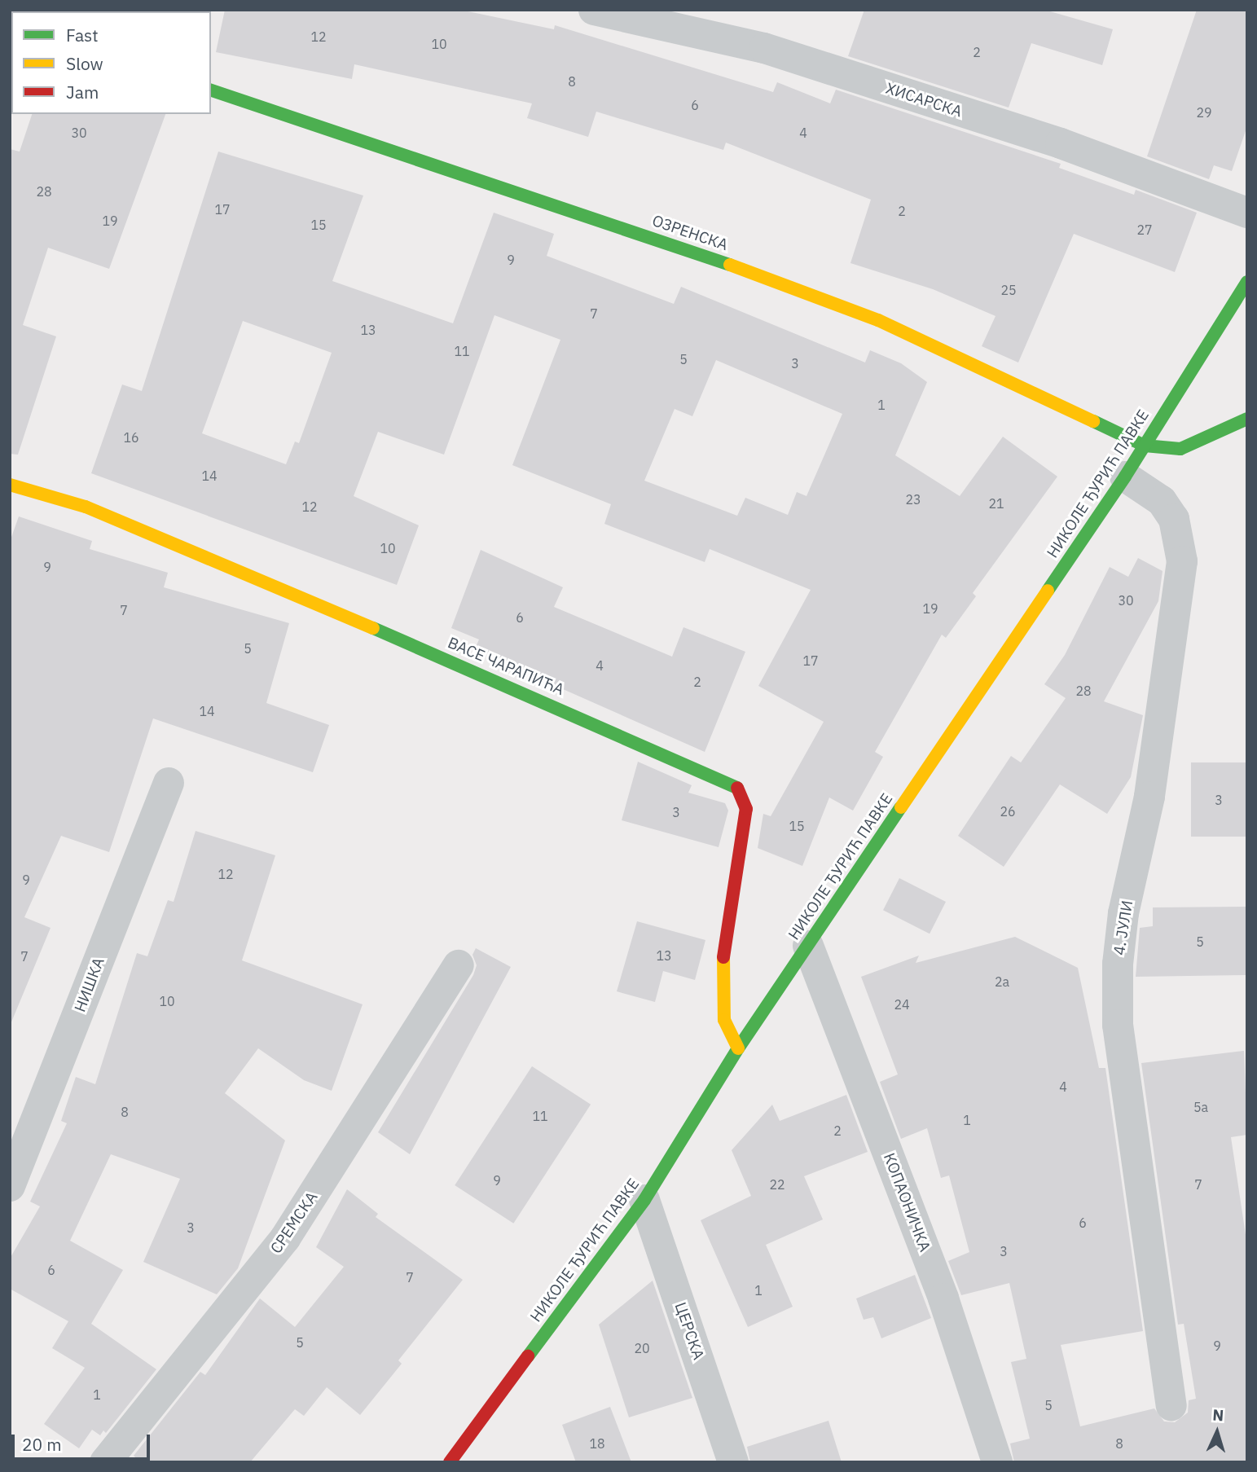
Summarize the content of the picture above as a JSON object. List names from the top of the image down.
{
  "streets": {
    "street": [
      "ХИСАРСКА",
      "ОЗРЕНСКА",
      "НИКОЛЕ ЂУРИЋ ПАВКЕ",
      "ВАСЕ ЧАРАПИЋА",
      "4. ЈУЛИ",
      "НИШКА",
      "КОПАОНИЧКА",
      "СРЕМСКА",
      "ЦЕРСКА"
    ]
  },
  "crossings": [
    ["ОЗРЕНСКА", "НИКОЛЕ ЂУРИЋ ПАВКЕ"],
    ["НИКОЛЕ ЂУРИЋ ПАВКЕ", "ВАСЕ ЧАРАПИЋА"],
    ["НИКОЛЕ ЂУРИЋ ПАВКЕ", "4. ЈУЛИ"],
    ["НИКОЛЕ ЂУРИЋ ПАВКЕ", "КОПАОНИЧКА"],
    ["НИКОЛЕ ЂУРИЋ ПАВКЕ", "ЦЕРСКА"]
  ],
  "house_numbers": [
    "12",
    "10",
    "2",
    "8",
    "6",
    "29",
    "30",
    "4",
    "28",
    "17",
    "2",
    "19",
    "15",
    "27",
    "9",
    "25",
    "7",
    "13",
    "11",
    "5",
    "3",
    "1",
    "16",
    "14",
    "23",
    "21",
    "12",
    "10",
    "9",
    "30",
    "19",
    "7",
    "6",
    "5",
    "17",
    "4",
    "2",
    "28",
    "14",
    "3",
    "26",
    "3",
    "15",
    "12",
    "9",
    "5",
    "13",
    "7",
    "2a",
    "10",
    "24",
    "4",
    "5a",
    "8",
    "11",
    "1",
    "2",
    "9",
    "22",
    "7",
    "6",
    "3",
    "3",
    "6",
    "7",
    "1",
    "5",
    "9",
    "20",
    "1",
    "5",
    "18",
    "8"
  ],
  "legend": ["Fast", "Slow", "Jam"],
  "scale_bar": "20 m",
  "north": "top"
}
